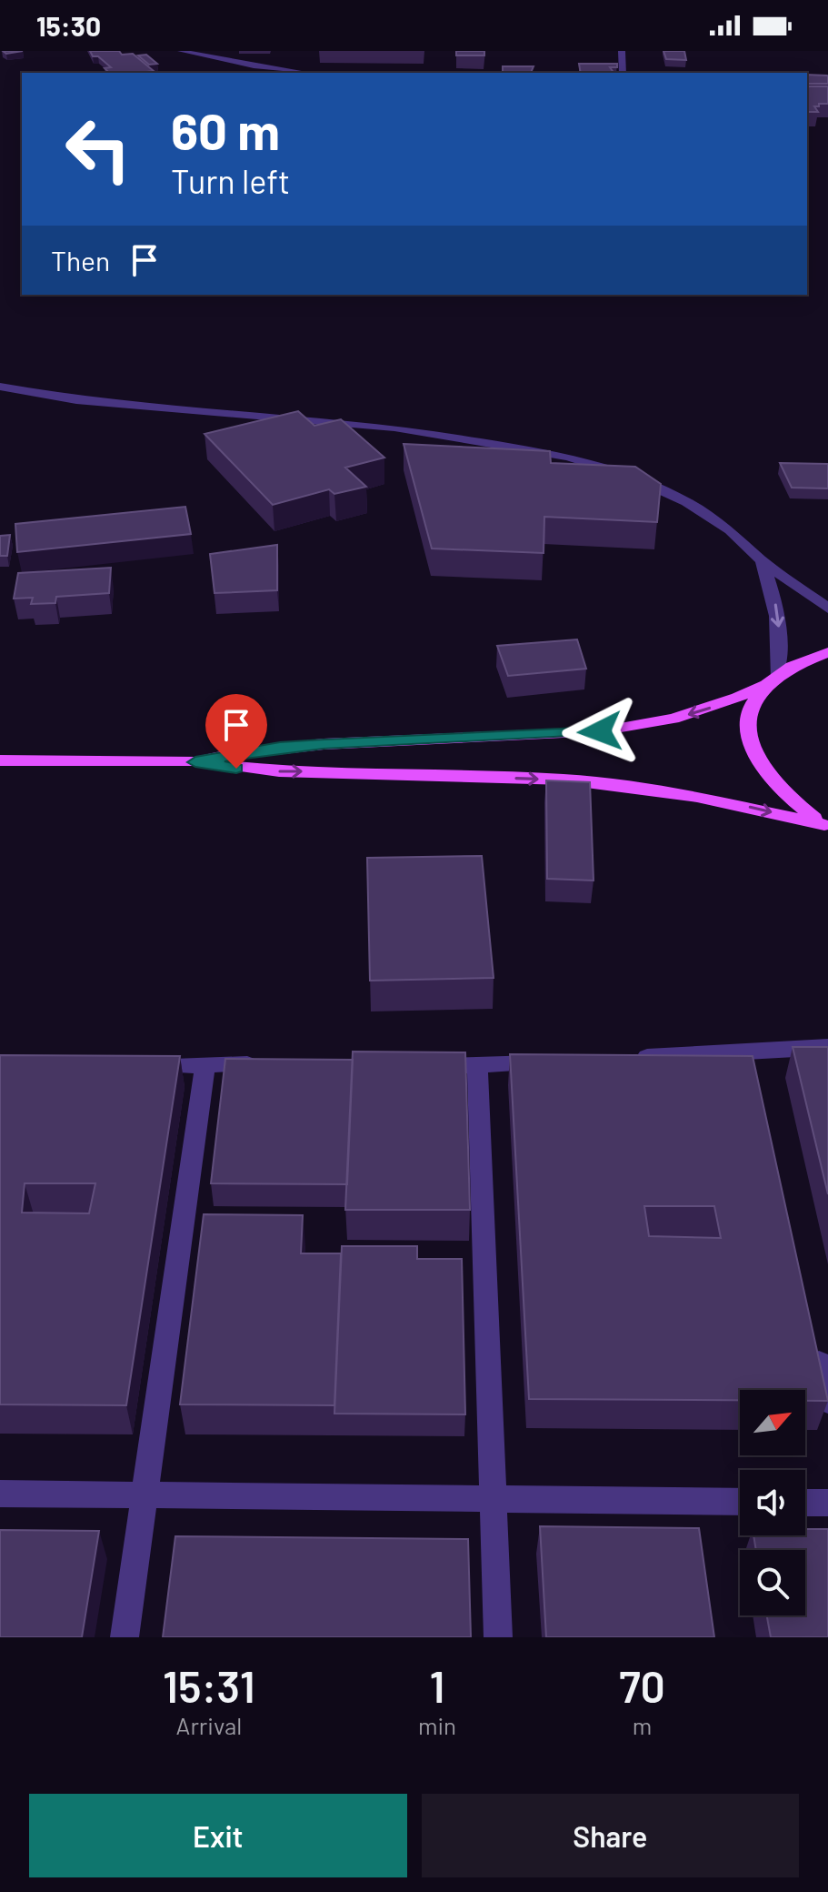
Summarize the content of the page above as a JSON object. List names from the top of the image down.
{
  "north": "top right",
  "page": {
    "status": "15:30",
    "turn": ["60 m", "Turn left"],
    "then": "Then",
    "eta": [
      "15:31",
      "Arrival",
      "1",
      "min",
      "70",
      "m"
    ],
    "buttons": ["Exit", "Share"]
  }
}
